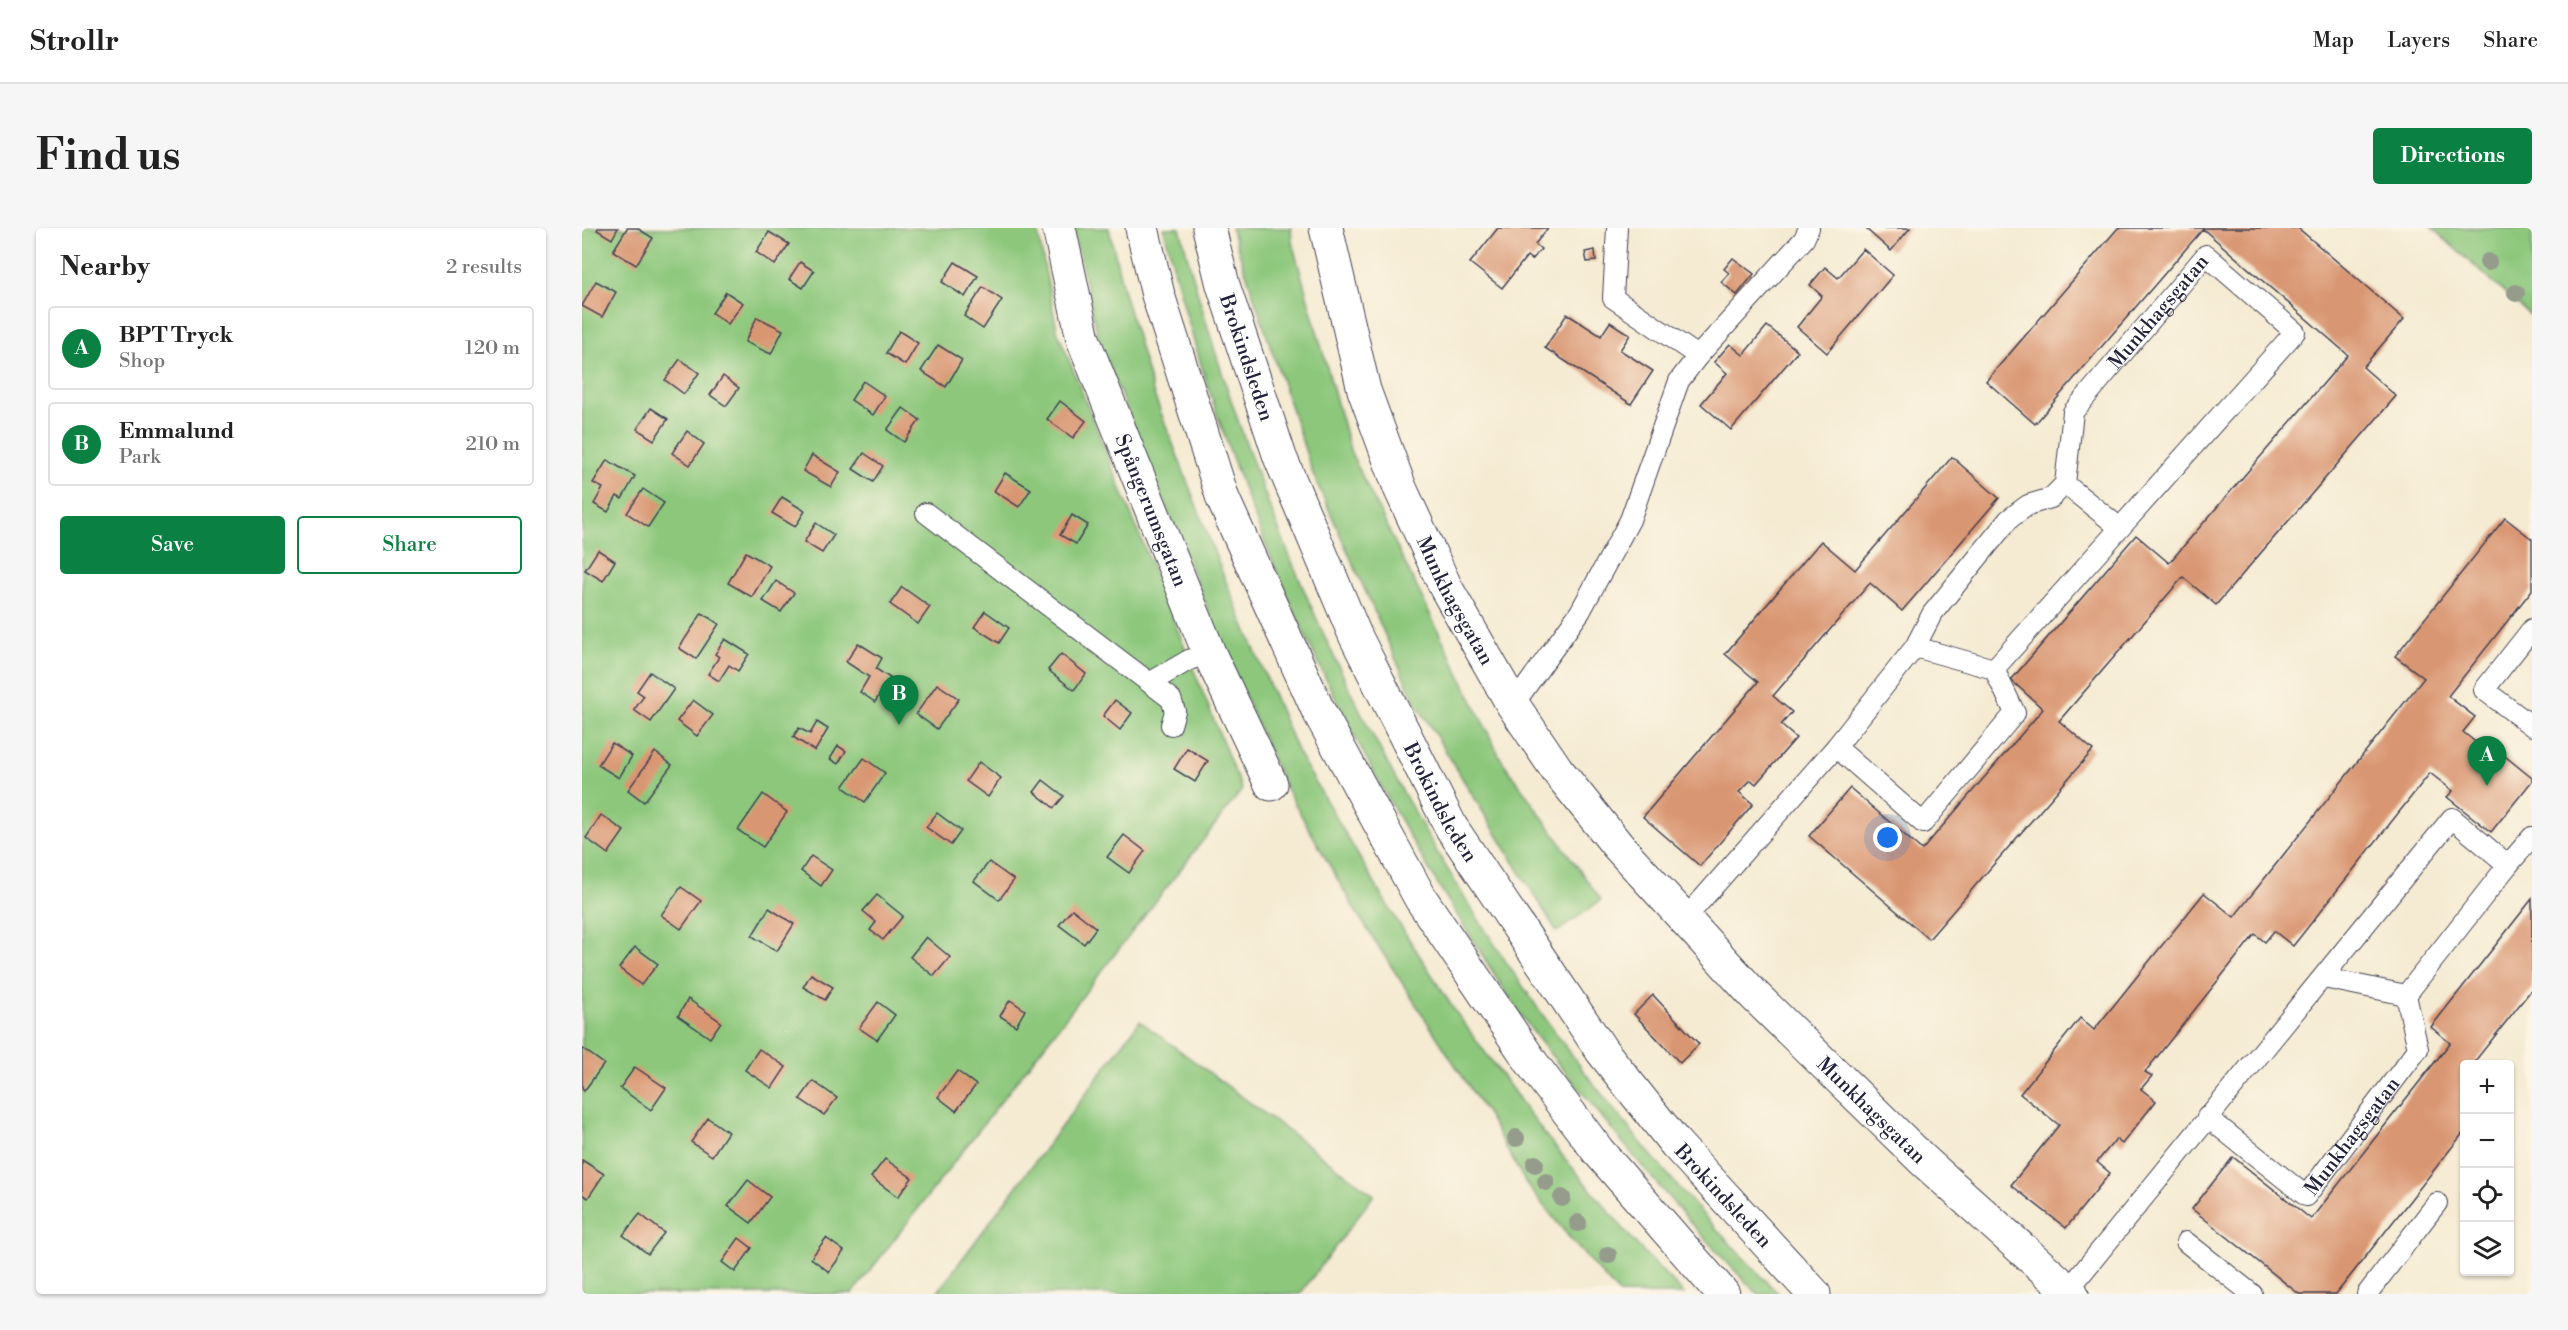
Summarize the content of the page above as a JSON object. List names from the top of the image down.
{
  "streets": {
    "main road": ["Munkhagsgatan", "Brokindsleden", "Spångerumsgatan"]
  },
  "page": {
    "header": "Strollr",
    "nav": ["Map", "Layers", "Share"],
    "buttons": [
      "Directions",
      ["Save", "Share"]
    ],
    "title": "Find us",
    "heading": ["Nearby", "2 results"],
    "list": [
      {
        "mark": "A",
        "name": "BPT Tryck",
        "note": "Shop",
        "value": "120 m"
      },
      {
        "mark": "B",
        "name": "Emmalund",
        "note": "Park",
        "value": "210 m"
      }
    ],
    "pins": ["B", "A"],
    "map_buttons": ["+", "−"]
  }
}
